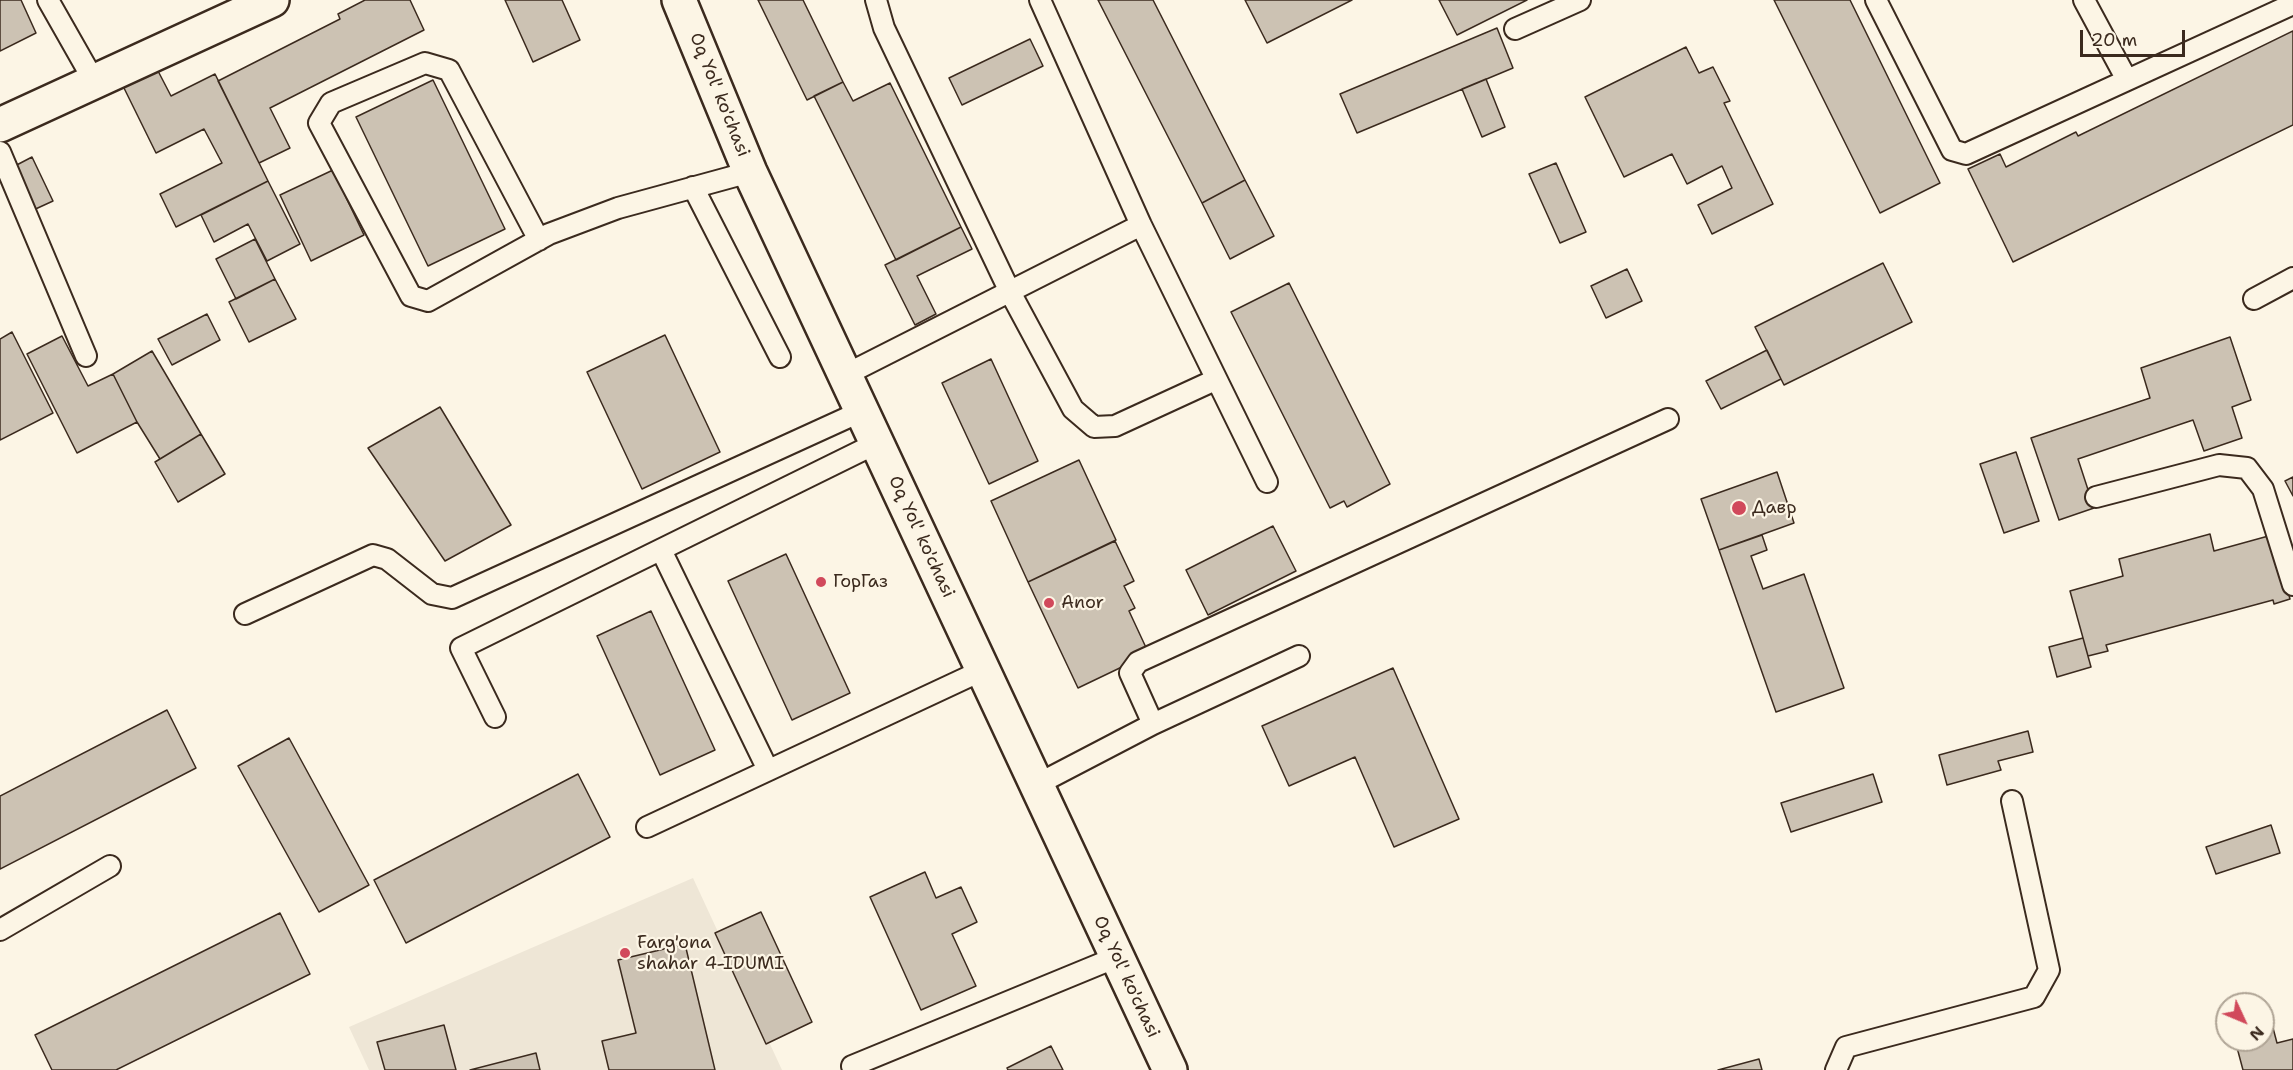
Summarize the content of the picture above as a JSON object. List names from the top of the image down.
{
  "streets": {
    "street": ["Oq Yol' ko'chasi"]
  },
  "places": [
    "Давр",
    "ГорГаз",
    "Anor",
    "Farg'ona shahar 4-IDUMI"
  ],
  "scale_bar": "20 m",
  "north": "bottom right"
}
